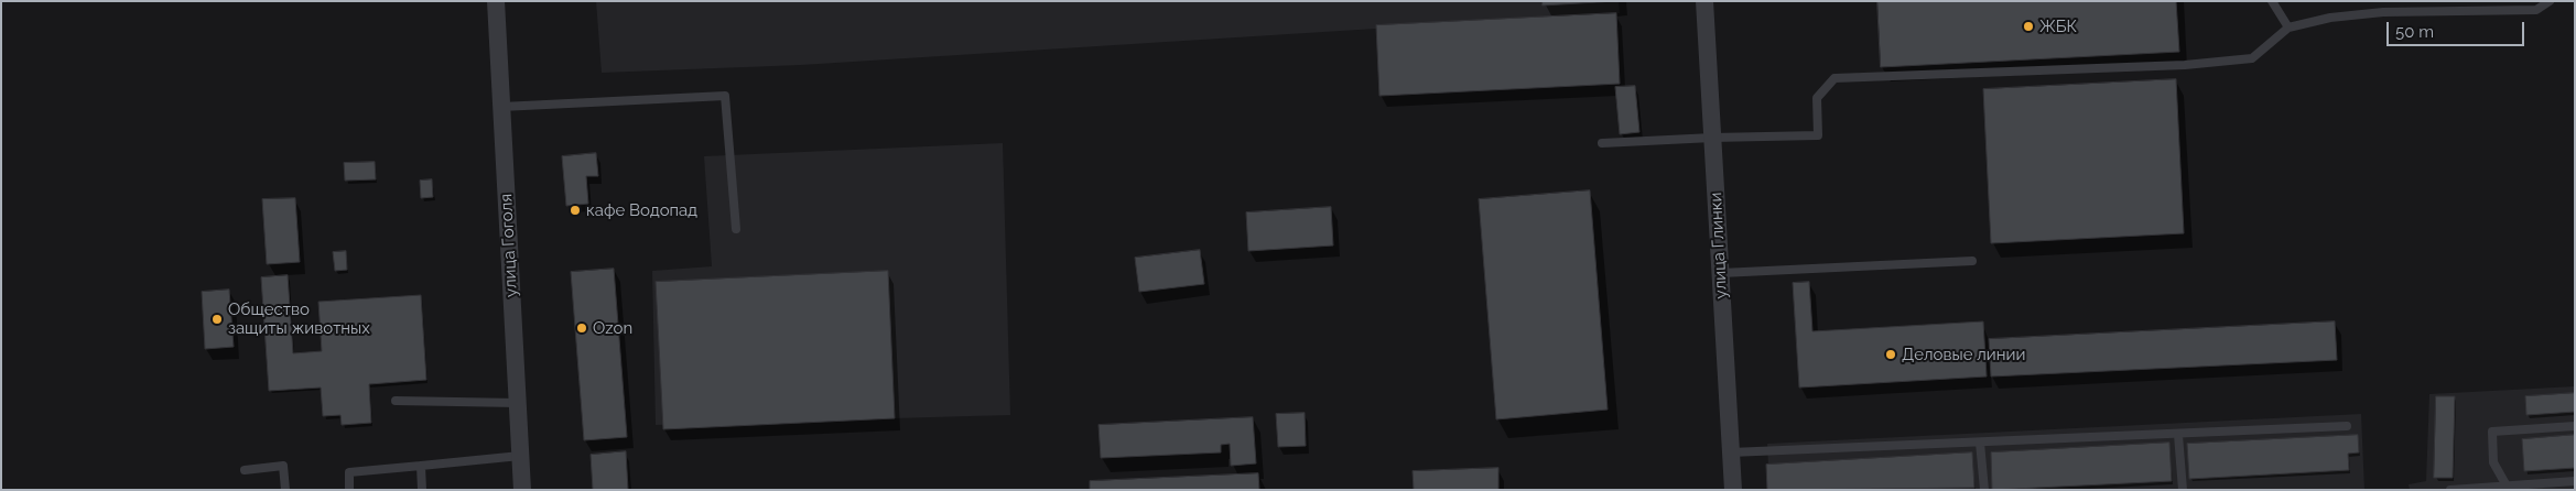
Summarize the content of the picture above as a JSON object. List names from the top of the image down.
{
  "streets": {
    "street": ["улица Гоголя", "улица Глинки"]
  },
  "places": [
    "ЖБК",
    "кафе Водопад",
    "Общество защиты животных",
    "Ozon",
    "Деловые линии"
  ],
  "scale_bar": "50 m"
}
